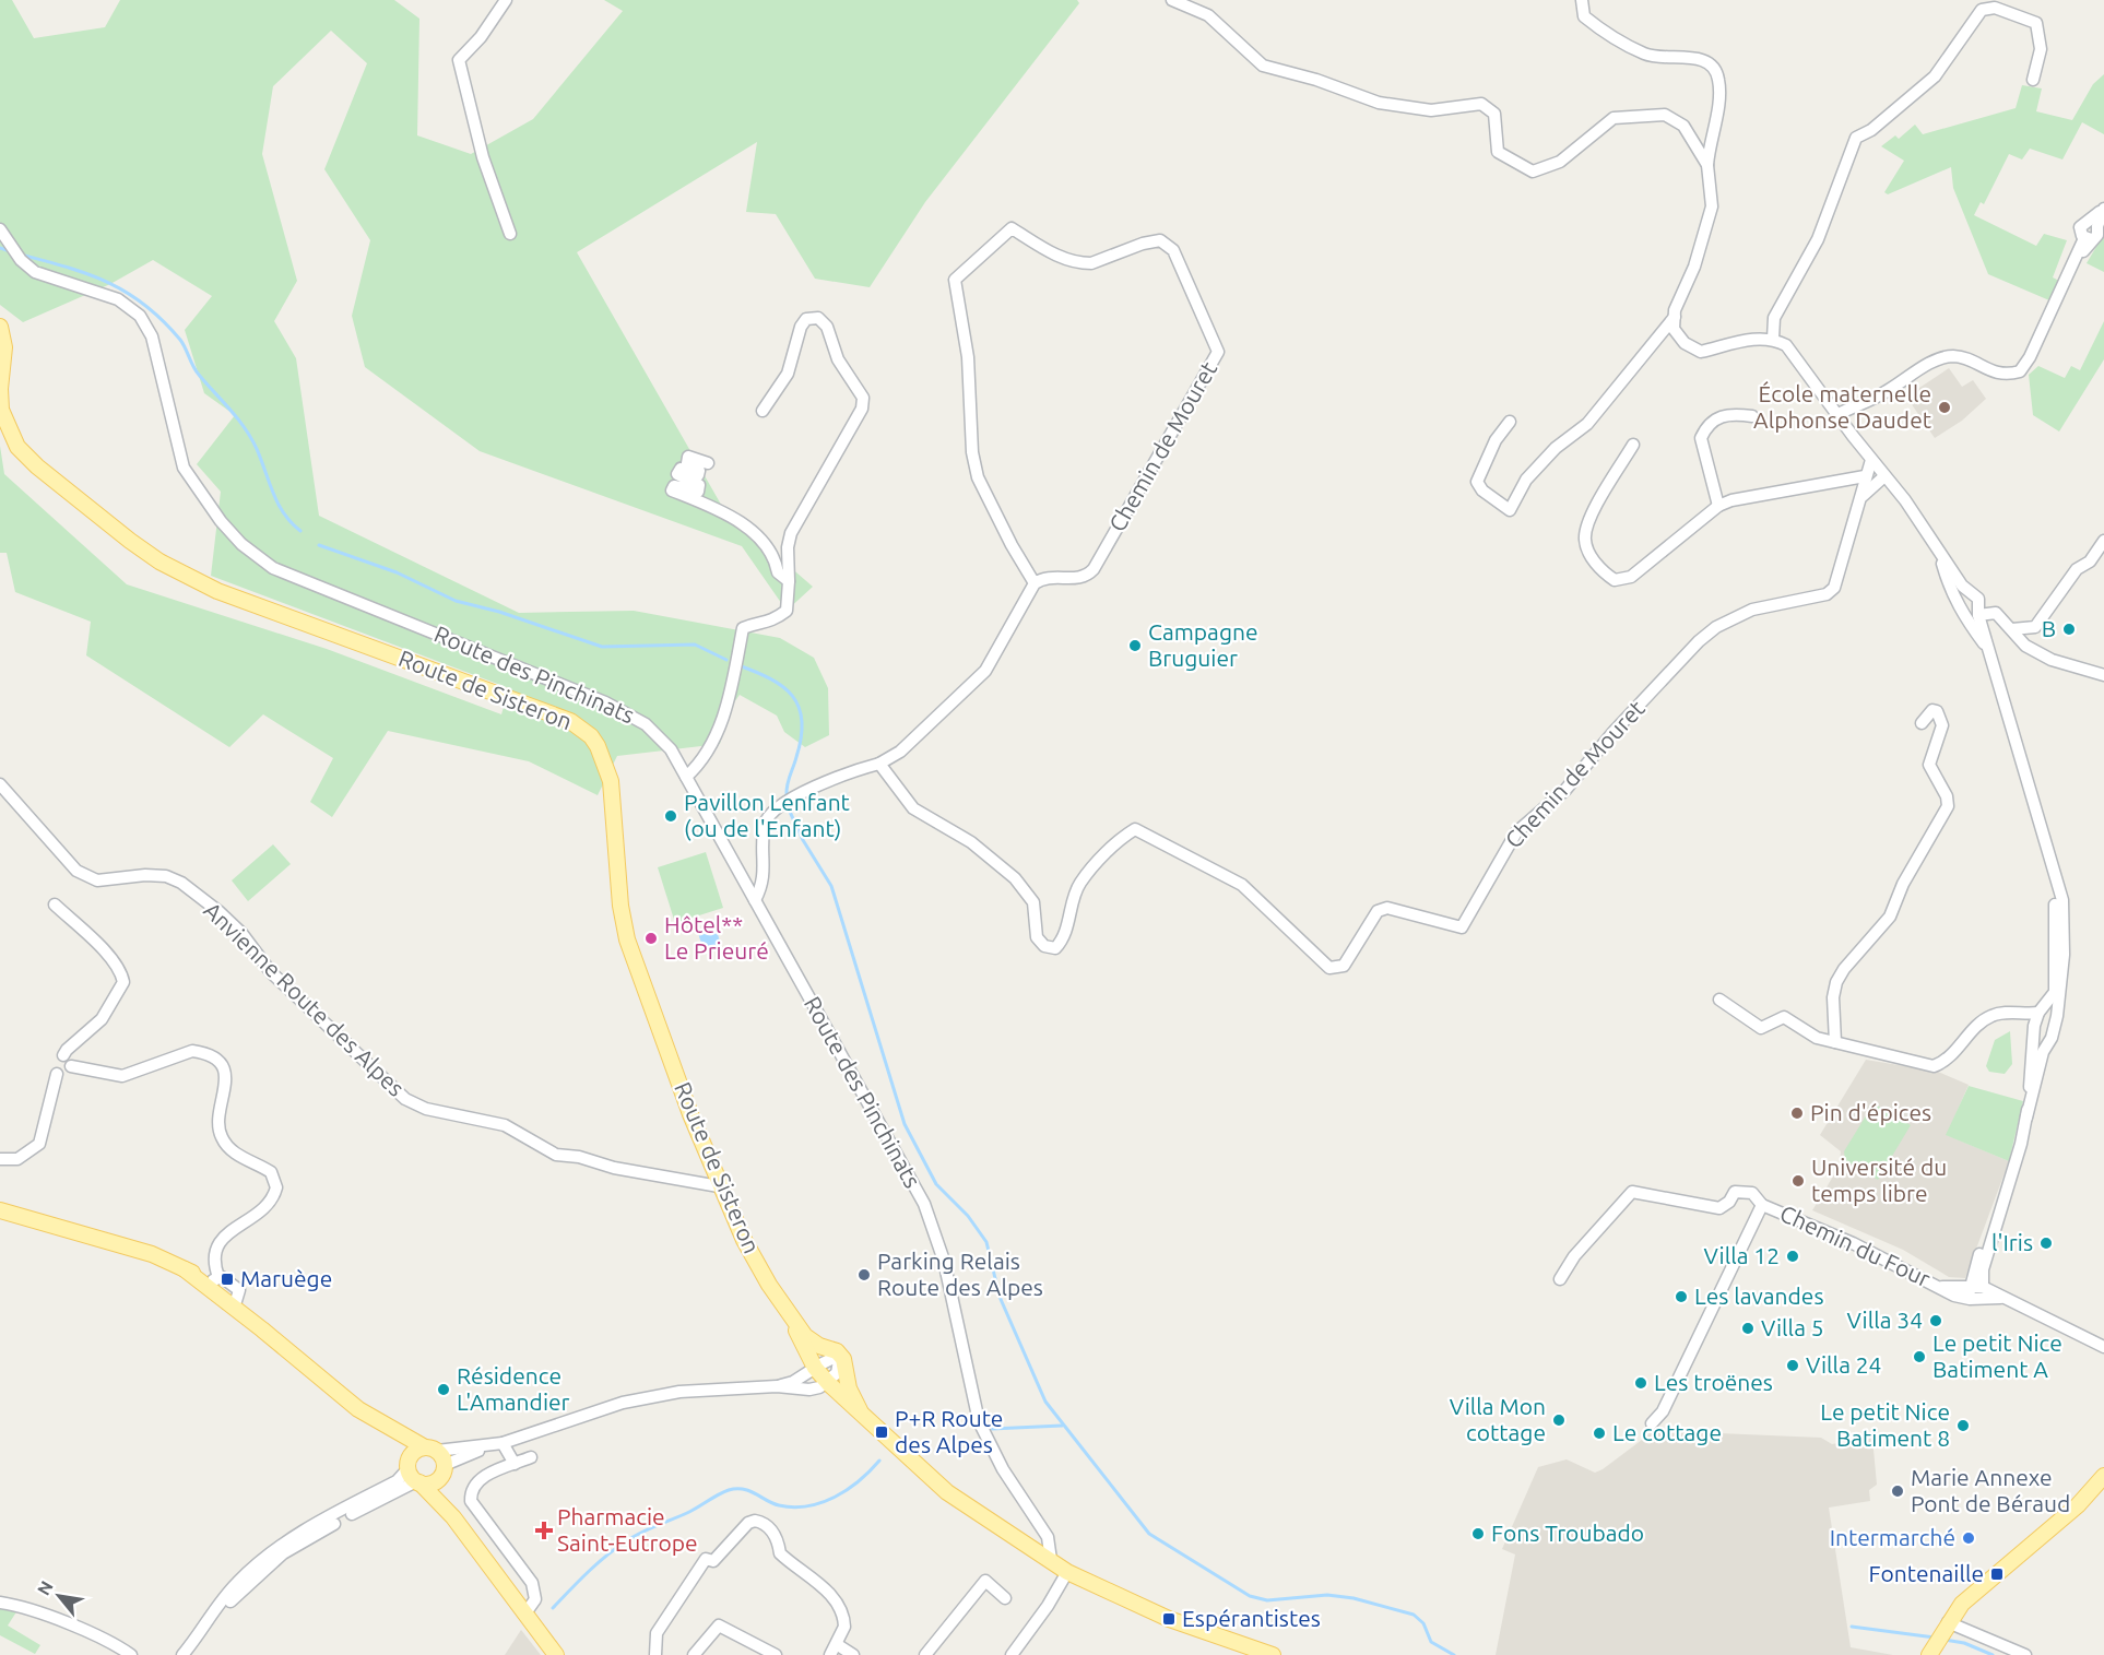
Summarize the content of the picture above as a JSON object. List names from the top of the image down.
{
  "streets": {
    "main road": ["Route de Sisteron"],
    "street": [
      "Chemin de Mouret",
      "Route des Pinchinats",
      "Anvienne Route des Alpes",
      "Chemin du Four"
    ]
  },
  "crossings": [
    ["Route des Pinchinats", "Route de Sisteron"],
    ["Route de Sisteron", "Anvienne Route des Alpes"]
  ],
  "places": {
    "other": [
      "École maternelle Alphonse Daudet",
      "B",
      "Campagne Bruguier",
      "Pavillon Lenfant (ou de l'Enfant)",
      "Hôtel** Le Prieuré",
      "Pin d'épices",
      "Université du temps libre",
      "l'Iris",
      "Villa 12",
      "Parking Relais Route des Alpes",
      "Les lavandes",
      "Villa 34",
      "Villa 5",
      "Le petit Nice Batiment A",
      "Villa 24",
      "Les troënes",
      "Résidence L'Amandier",
      "Villa Mon cottage",
      "Le petit Nice Batiment 8",
      "Le cottage",
      "Marie Annexe Pont de Béraud",
      "Fons Troubado",
      "Intermarché"
    ],
    "transit": [
      "Maruège",
      "P+R Route des Alpes",
      "Fontenaille",
      "Espérantistes"
    ],
    "health": ["Pharmacie Saint-Eutrope"]
  },
  "north": "top left"
}
